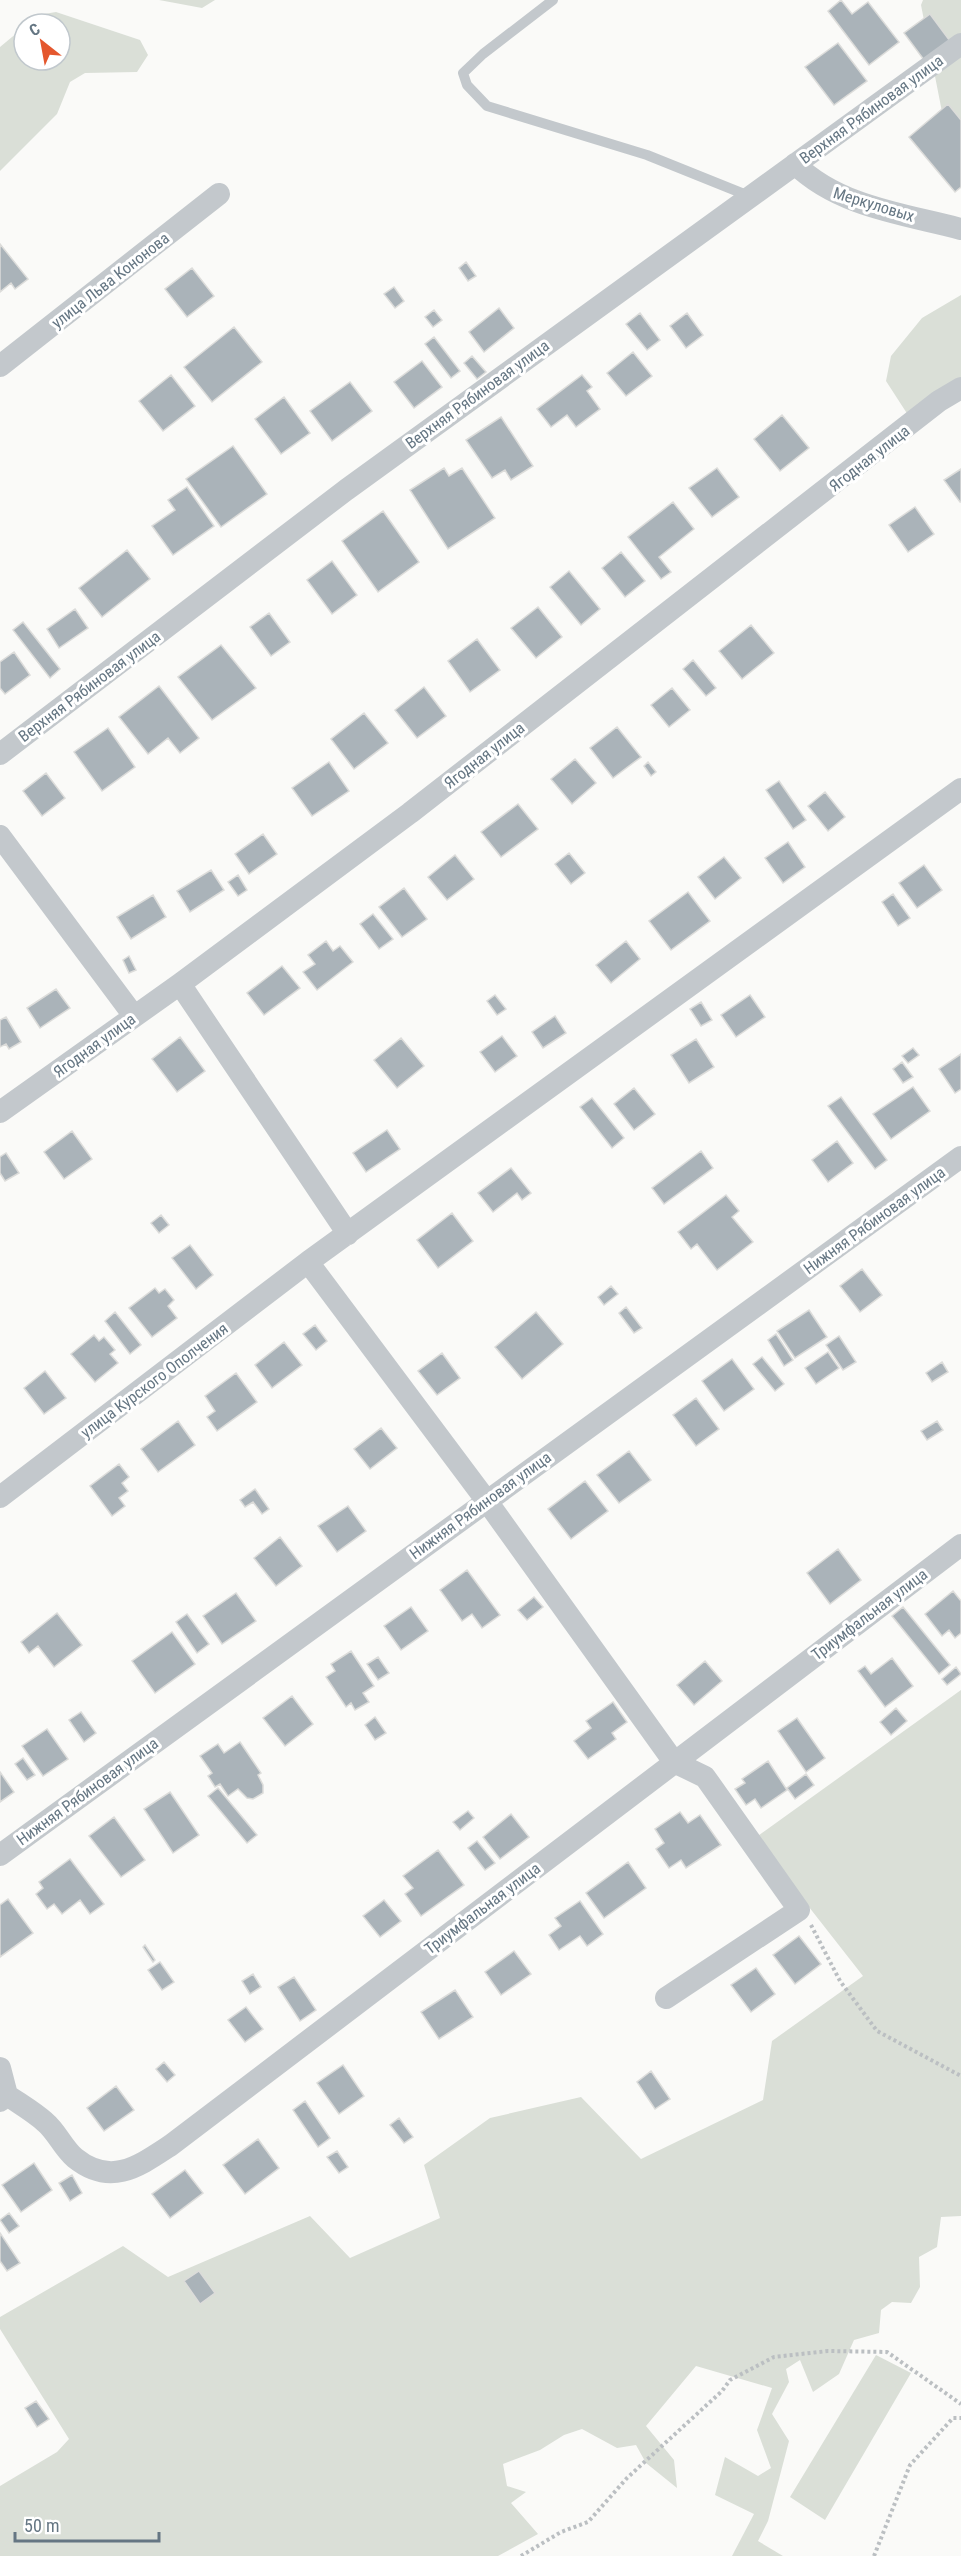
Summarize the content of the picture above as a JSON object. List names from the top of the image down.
{
  "streets": {
    "street": [
      "Верхняя Рябиновая улица",
      "Меркуловых",
      "улица Льва Кононова",
      "Ягодная улица",
      "Нижняя Рябиновая улица",
      "улица Курского Ополчения",
      "Триумфальная улица"
    ]
  },
  "crossings": [
    ["Верхняя Рябиновая улица", "Меркуловых"]
  ],
  "scale_bar": "50 m",
  "north": "top left"
}
